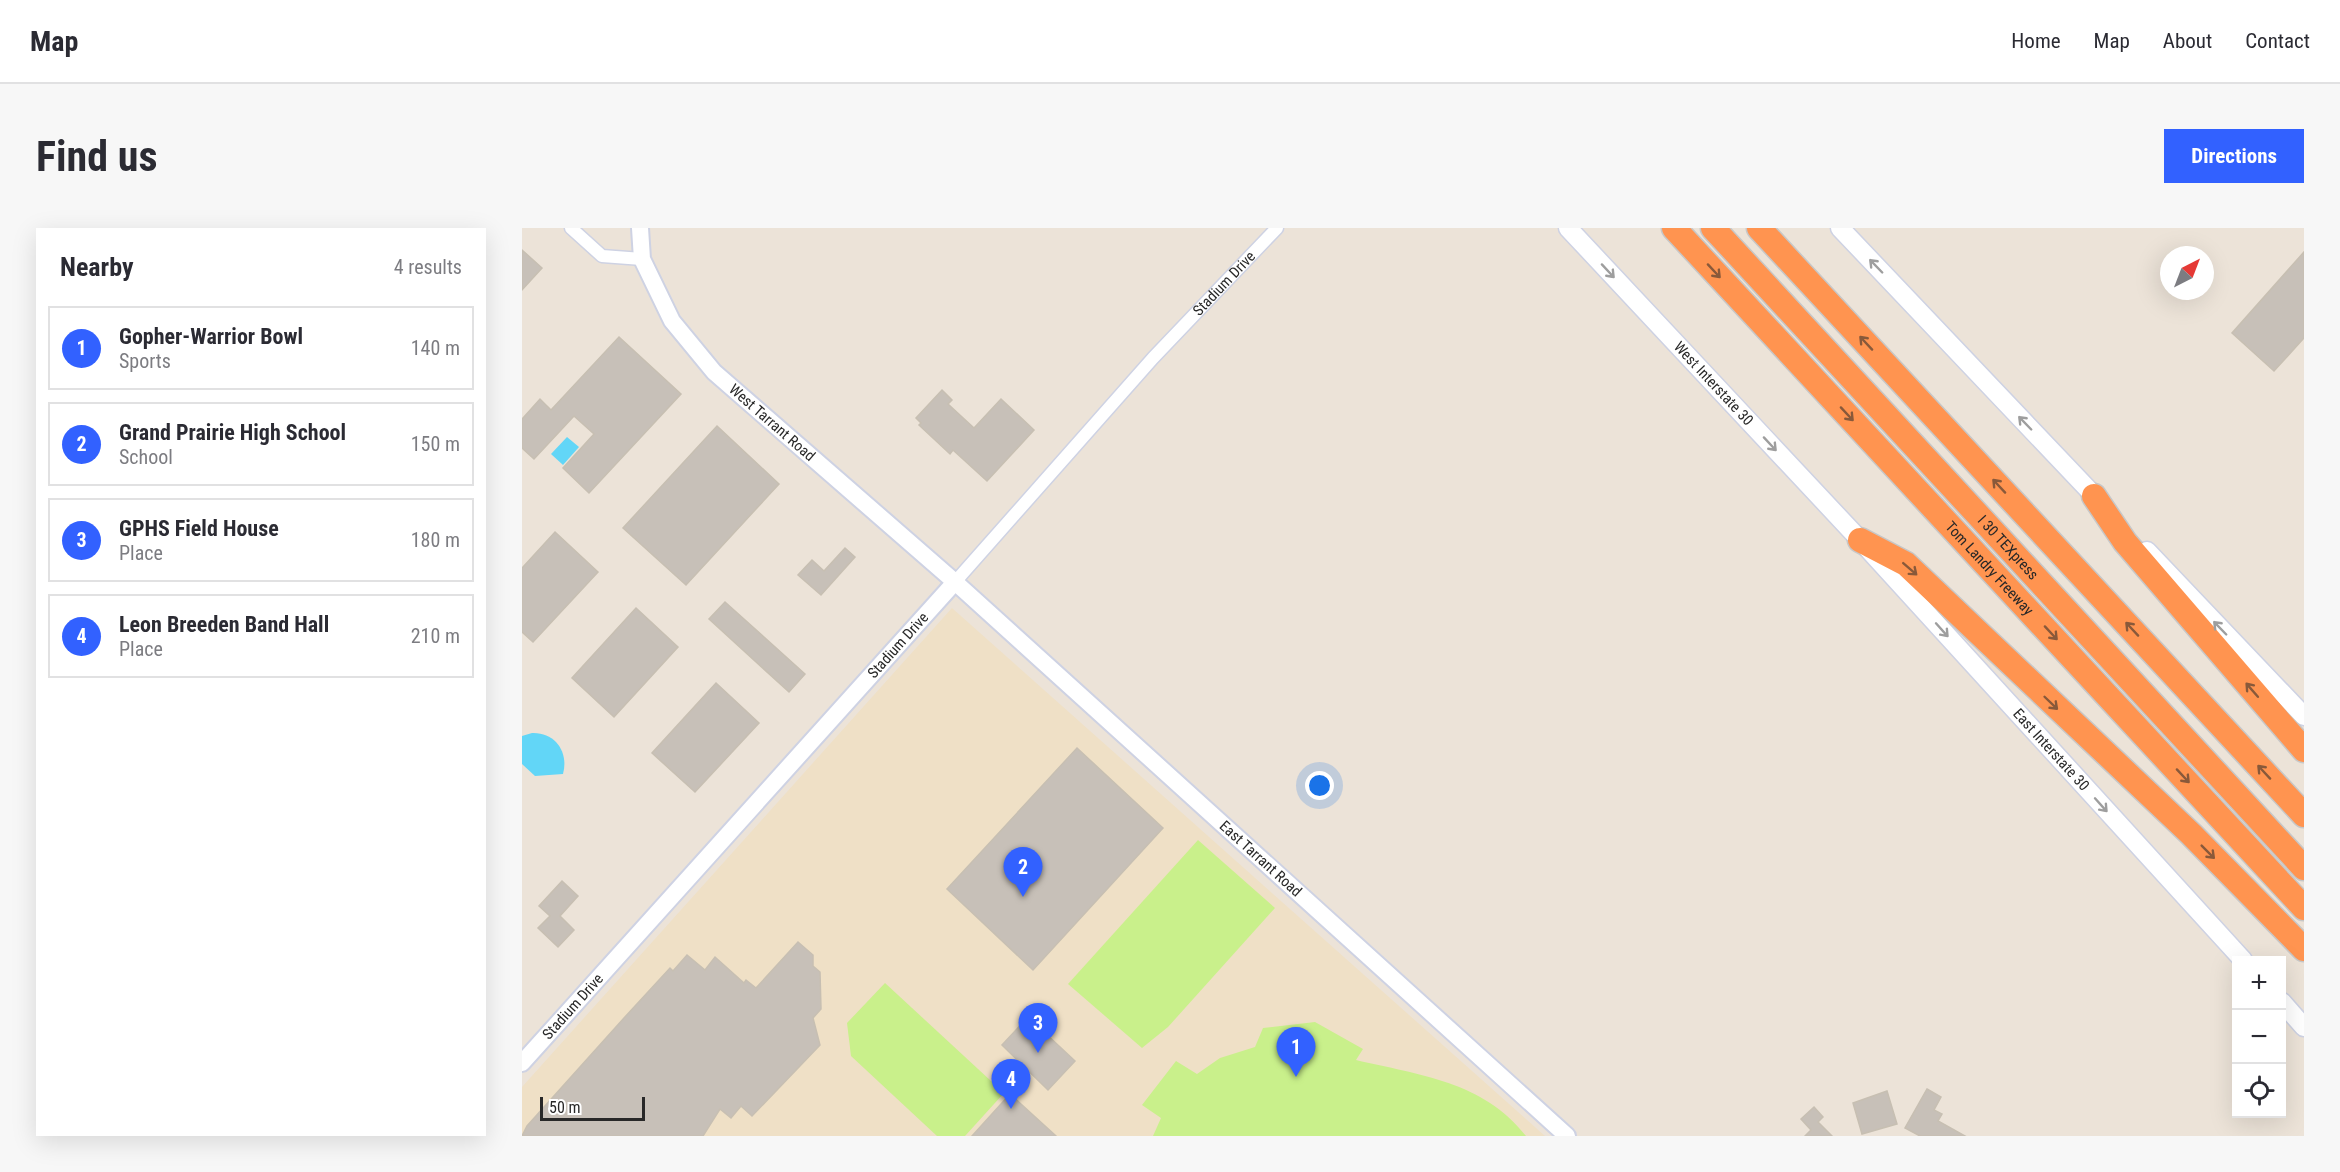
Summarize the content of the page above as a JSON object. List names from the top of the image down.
{
  "streets": {
    "highway": ["I 30 TEXpress", "Tom Landry Freeway"],
    "main road": ["West Interstate 30", "East Interstate 30"],
    "street": ["Stadium Drive", "West Tarrant Road", "East Tarrant Road"]
  },
  "crossings": [
    ["Stadium Drive", "West Tarrant Road"],
    ["Stadium Drive", "East Tarrant Road"],
    ["West Interstate 30", "East Interstate 30"],
    ["West Tarrant Road", "East Tarrant Road"]
  ],
  "one_way": ["West Interstate 30", "East Interstate 30"],
  "scale_bar": "50 m",
  "north": "top right",
  "page": {
    "header": "Map",
    "nav": [
      "Home",
      "Map",
      "About",
      "Contact"
    ],
    "buttons": "Directions",
    "title": "Find us",
    "heading": ["Nearby", "4 results"],
    "list": [
      {
        "mark": "1",
        "name": "Gopher-Warrior Bowl",
        "note": "Sports",
        "value": "140 m"
      },
      {
        "mark": "2",
        "name": "Grand Prairie High School",
        "note": "School",
        "value": "150 m"
      },
      {
        "mark": "3",
        "name": "GPHS Field House",
        "note": "Place",
        "value": "180 m"
      },
      {
        "mark": "4",
        "name": "Leon Breeden Band Hall",
        "note": "Place",
        "value": "210 m"
      }
    ],
    "pins": [
      "2",
      "3",
      "1",
      "4"
    ],
    "map_buttons": ["+", "−"],
    "scale": "50 m"
  }
}
